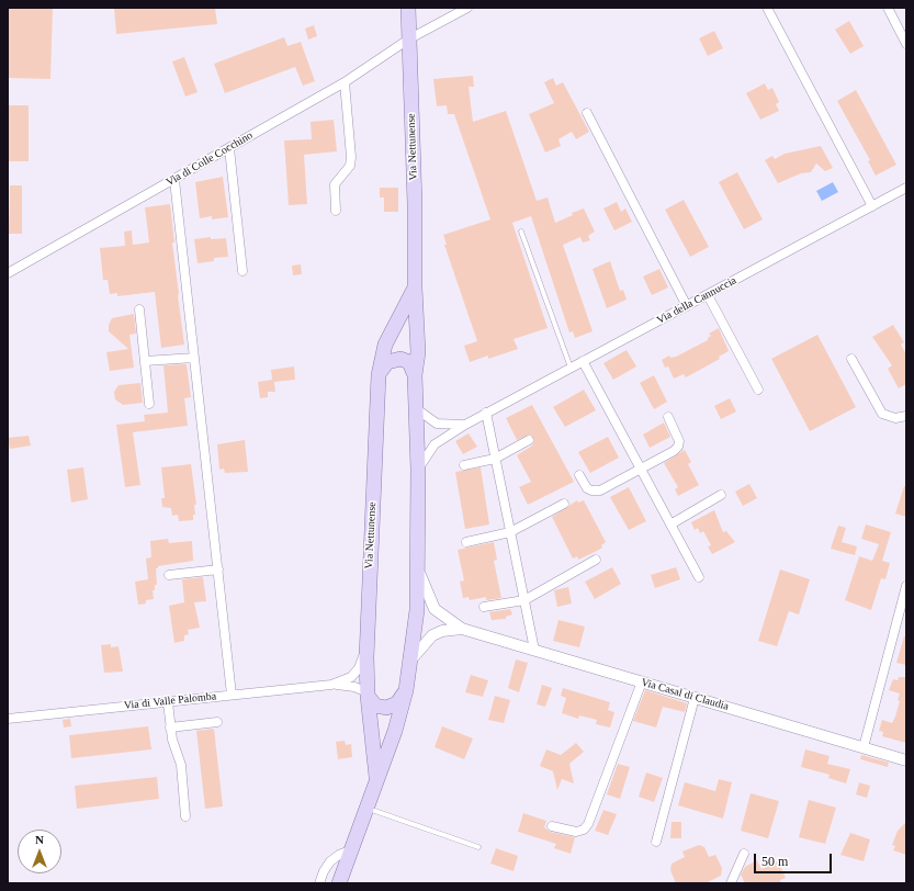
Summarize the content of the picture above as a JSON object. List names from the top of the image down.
{
  "streets": {
    "main road": ["Via Nettunense"],
    "street": [
      "Via di Colle Cocchino",
      "Via della Cannuccia",
      "Via Casal di Claudia",
      "Via di Valle Palomba"
    ]
  },
  "crossings": [
    ["Via Nettunense", "Via di Colle Cocchino"],
    ["Via Nettunense", "Via della Cannuccia"],
    ["Via Nettunense", "Via Casal di Claudia"],
    ["Via Nettunense", "Via di Valle Palomba"]
  ],
  "scale_bar": "50 m",
  "north": "top"
}
